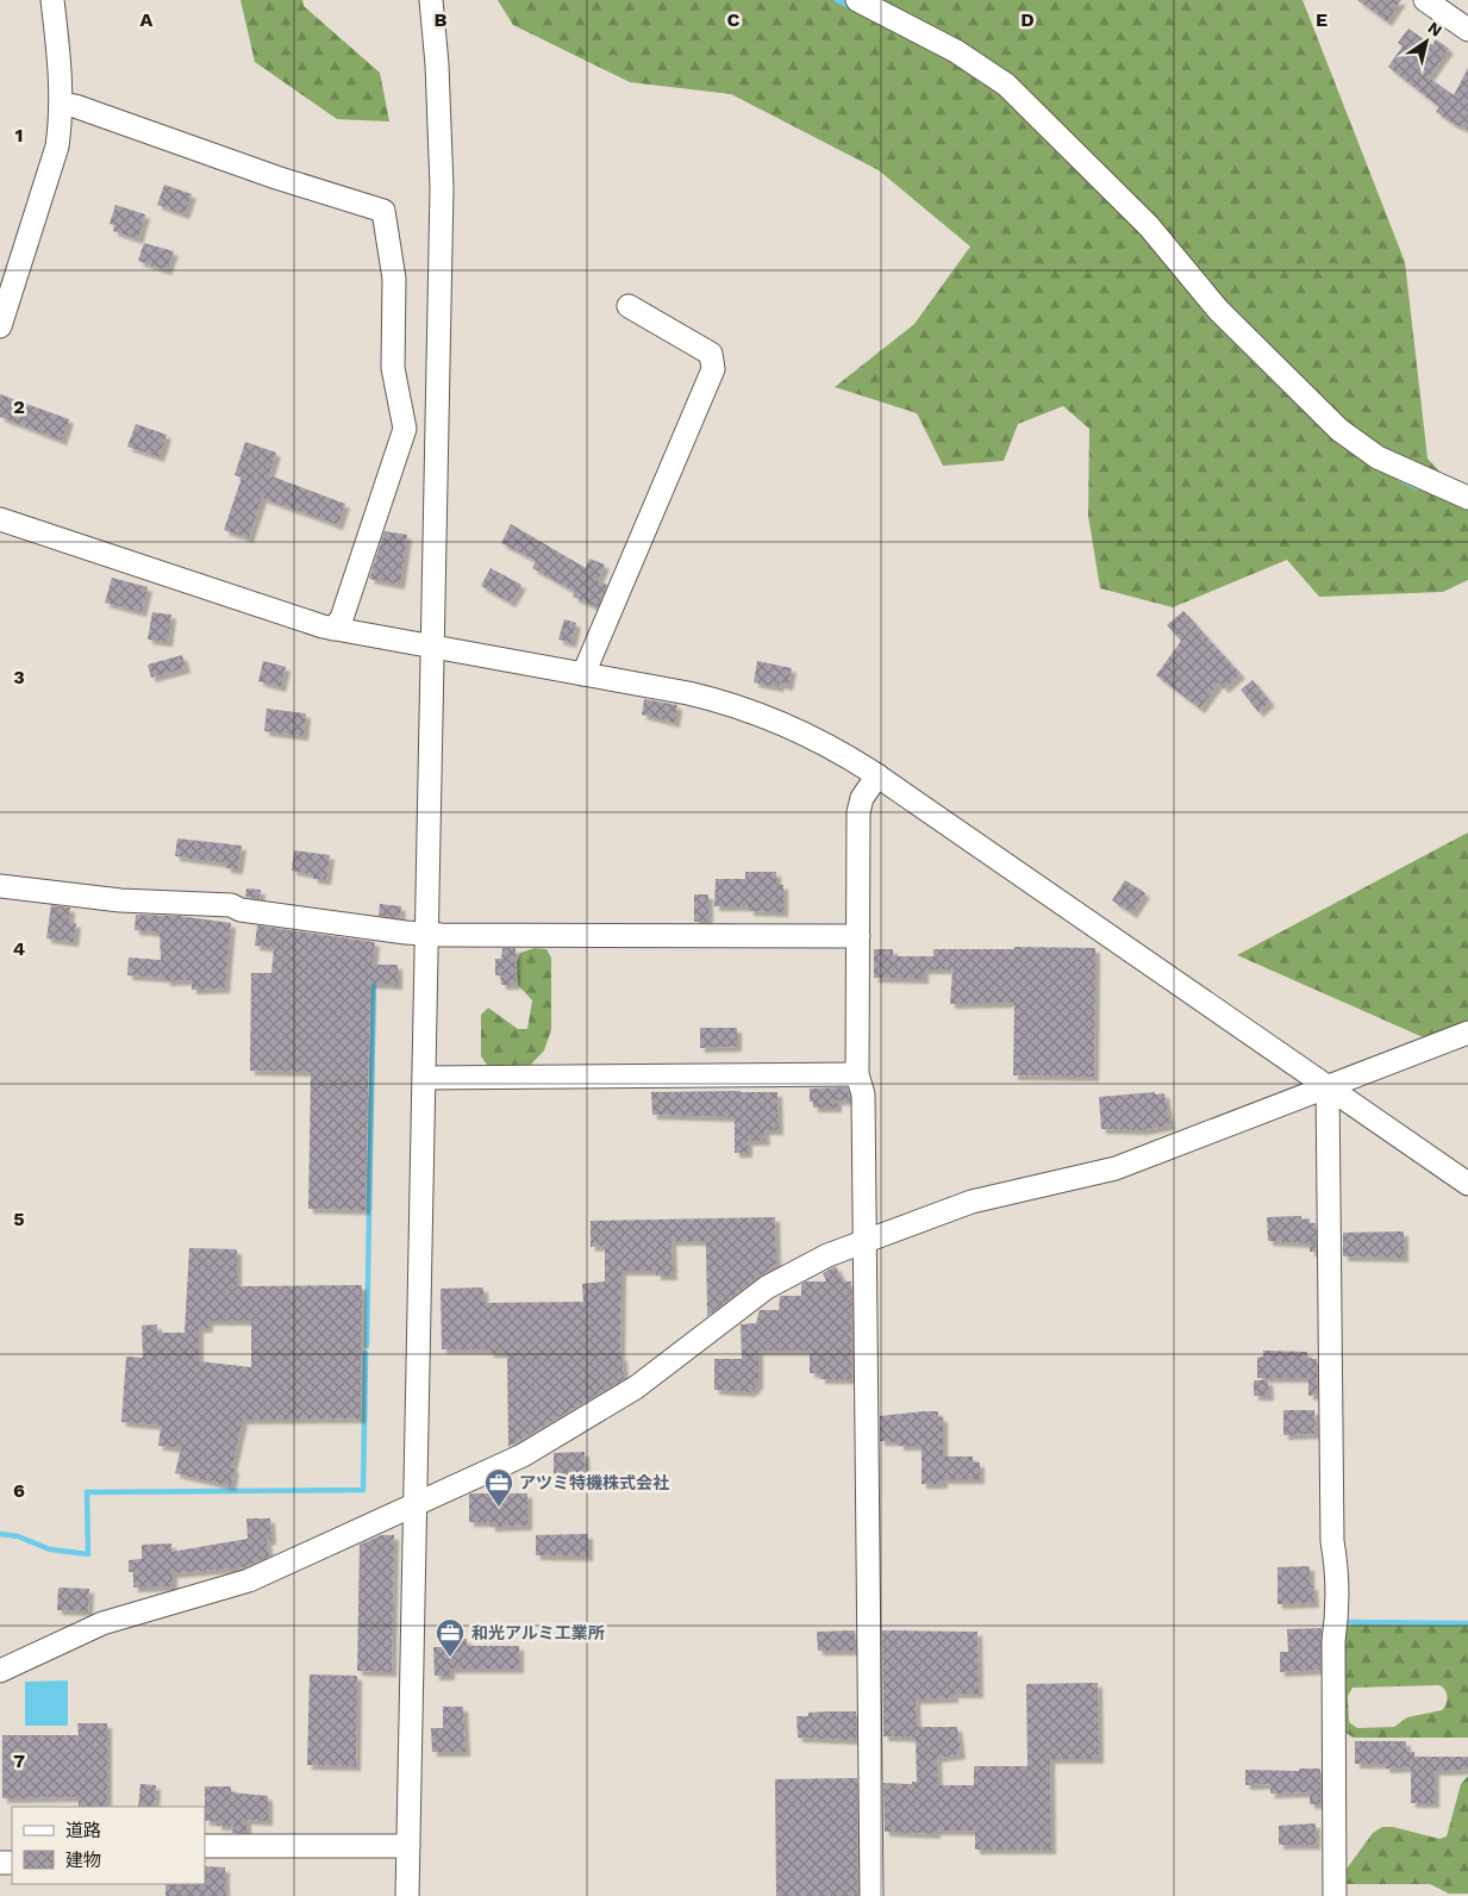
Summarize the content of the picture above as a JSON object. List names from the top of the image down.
{
  "places": {
    "office": ["アツミ特機株式会社", "和光アルミ工業所"]
  },
  "legend": ["道路", "建物"],
  "north": "top right",
  "grid": {
    "columns": [
      "A",
      "B",
      "C",
      "D",
      "E"
    ],
    "rows": [
      "1",
      "2",
      "3",
      "4",
      "5",
      "6",
      "7"
    ]
  }
}
